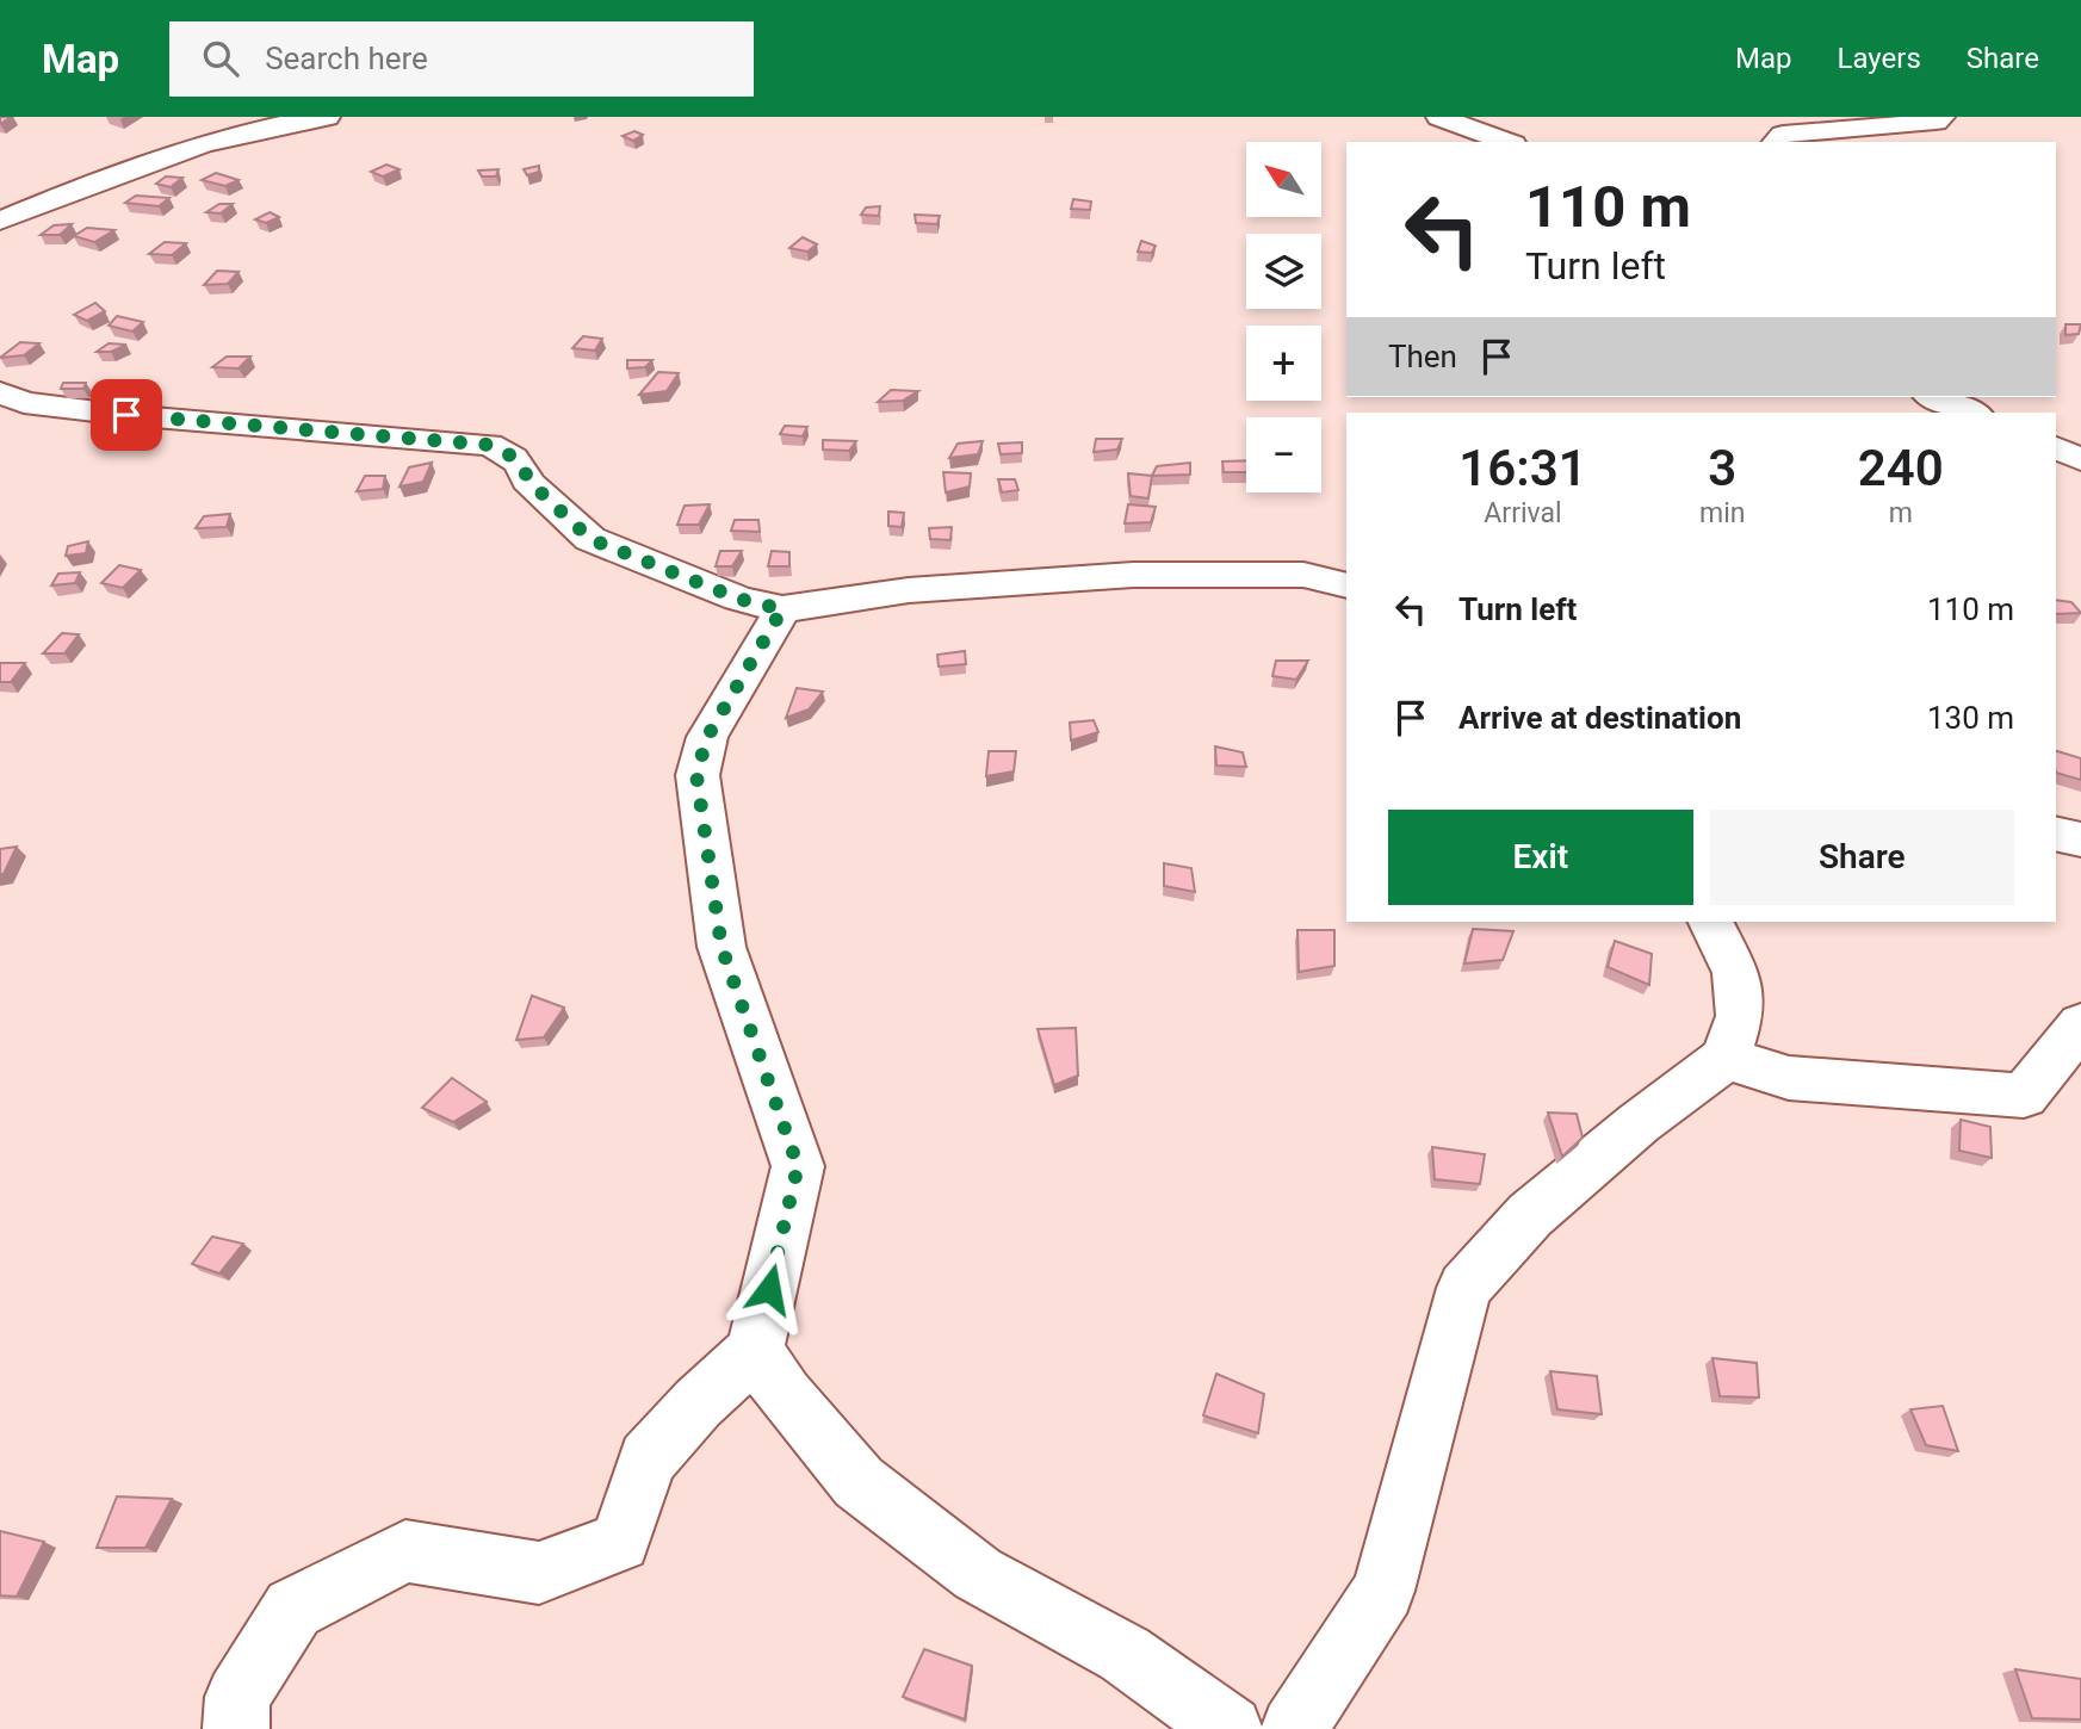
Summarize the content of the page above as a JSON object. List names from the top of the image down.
{
  "north": "top left",
  "page": {
    "header": "Map",
    "search": "Search here",
    "nav": ["Map", "Layers", "Share"],
    "map_buttons": ["+", "−"],
    "turn": ["110 m", "Turn left"],
    "then": "Then",
    "eta": [
      "16:31",
      "Arrival",
      "3",
      "min",
      "240",
      "m"
    ],
    "list": [
      {
        "name": "Turn left",
        "value": "110 m"
      },
      {
        "name": "Arrive at destination",
        "value": "130 m"
      }
    ],
    "buttons": ["Exit", "Share"]
  }
}
